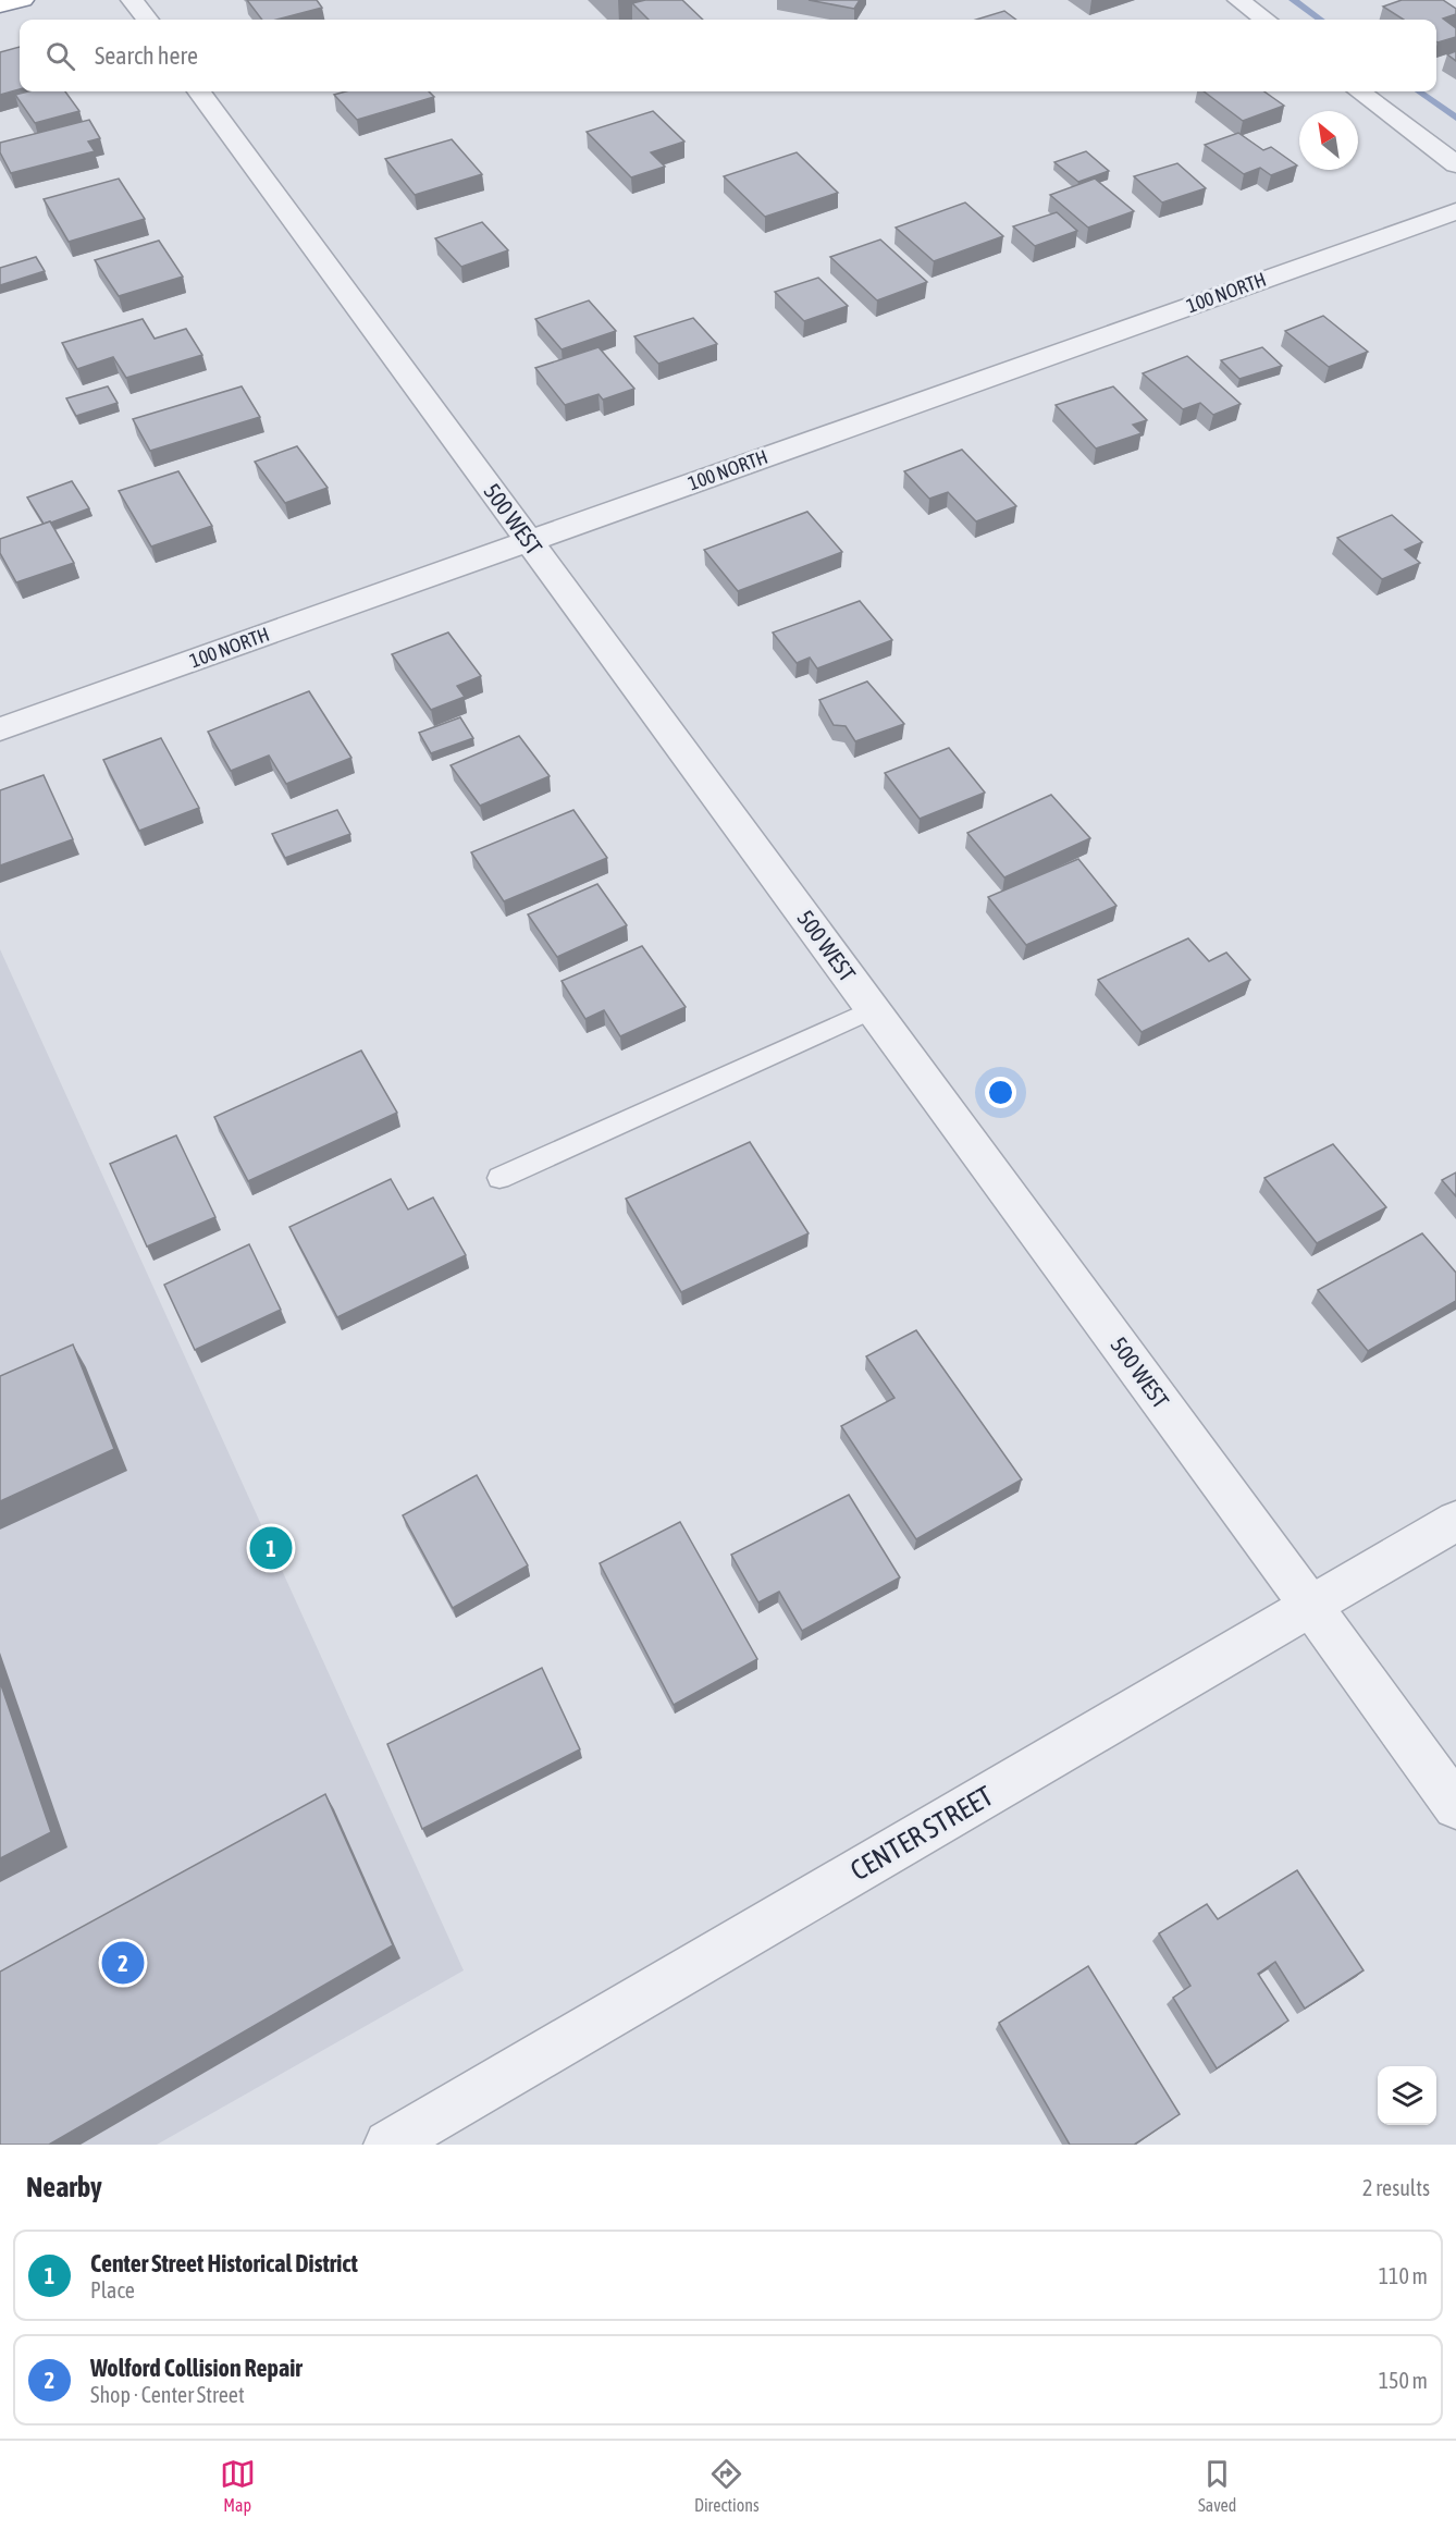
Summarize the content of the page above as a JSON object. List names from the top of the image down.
{
  "streets": {
    "street": ["100 NORTH", "500 WEST", "CENTER STREET"]
  },
  "crossings": [
    ["100 NORTH", "500 WEST"],
    ["500 WEST", "CENTER STREET"]
  ],
  "north": "top left",
  "page": {
    "search": "Search here",
    "pins": ["1", "2"],
    "heading": ["Nearby", "2 results"],
    "list": [
      {
        "mark": "1",
        "name": "Center Street Historical District",
        "note": "Place",
        "value": "110 m"
      },
      {
        "mark": "2",
        "name": "Wolford Collision Repair",
        "note": "Shop · Center Street",
        "value": "150 m"
      }
    ],
    "nav": ["Map", "Directions", "Saved"]
  }
}
